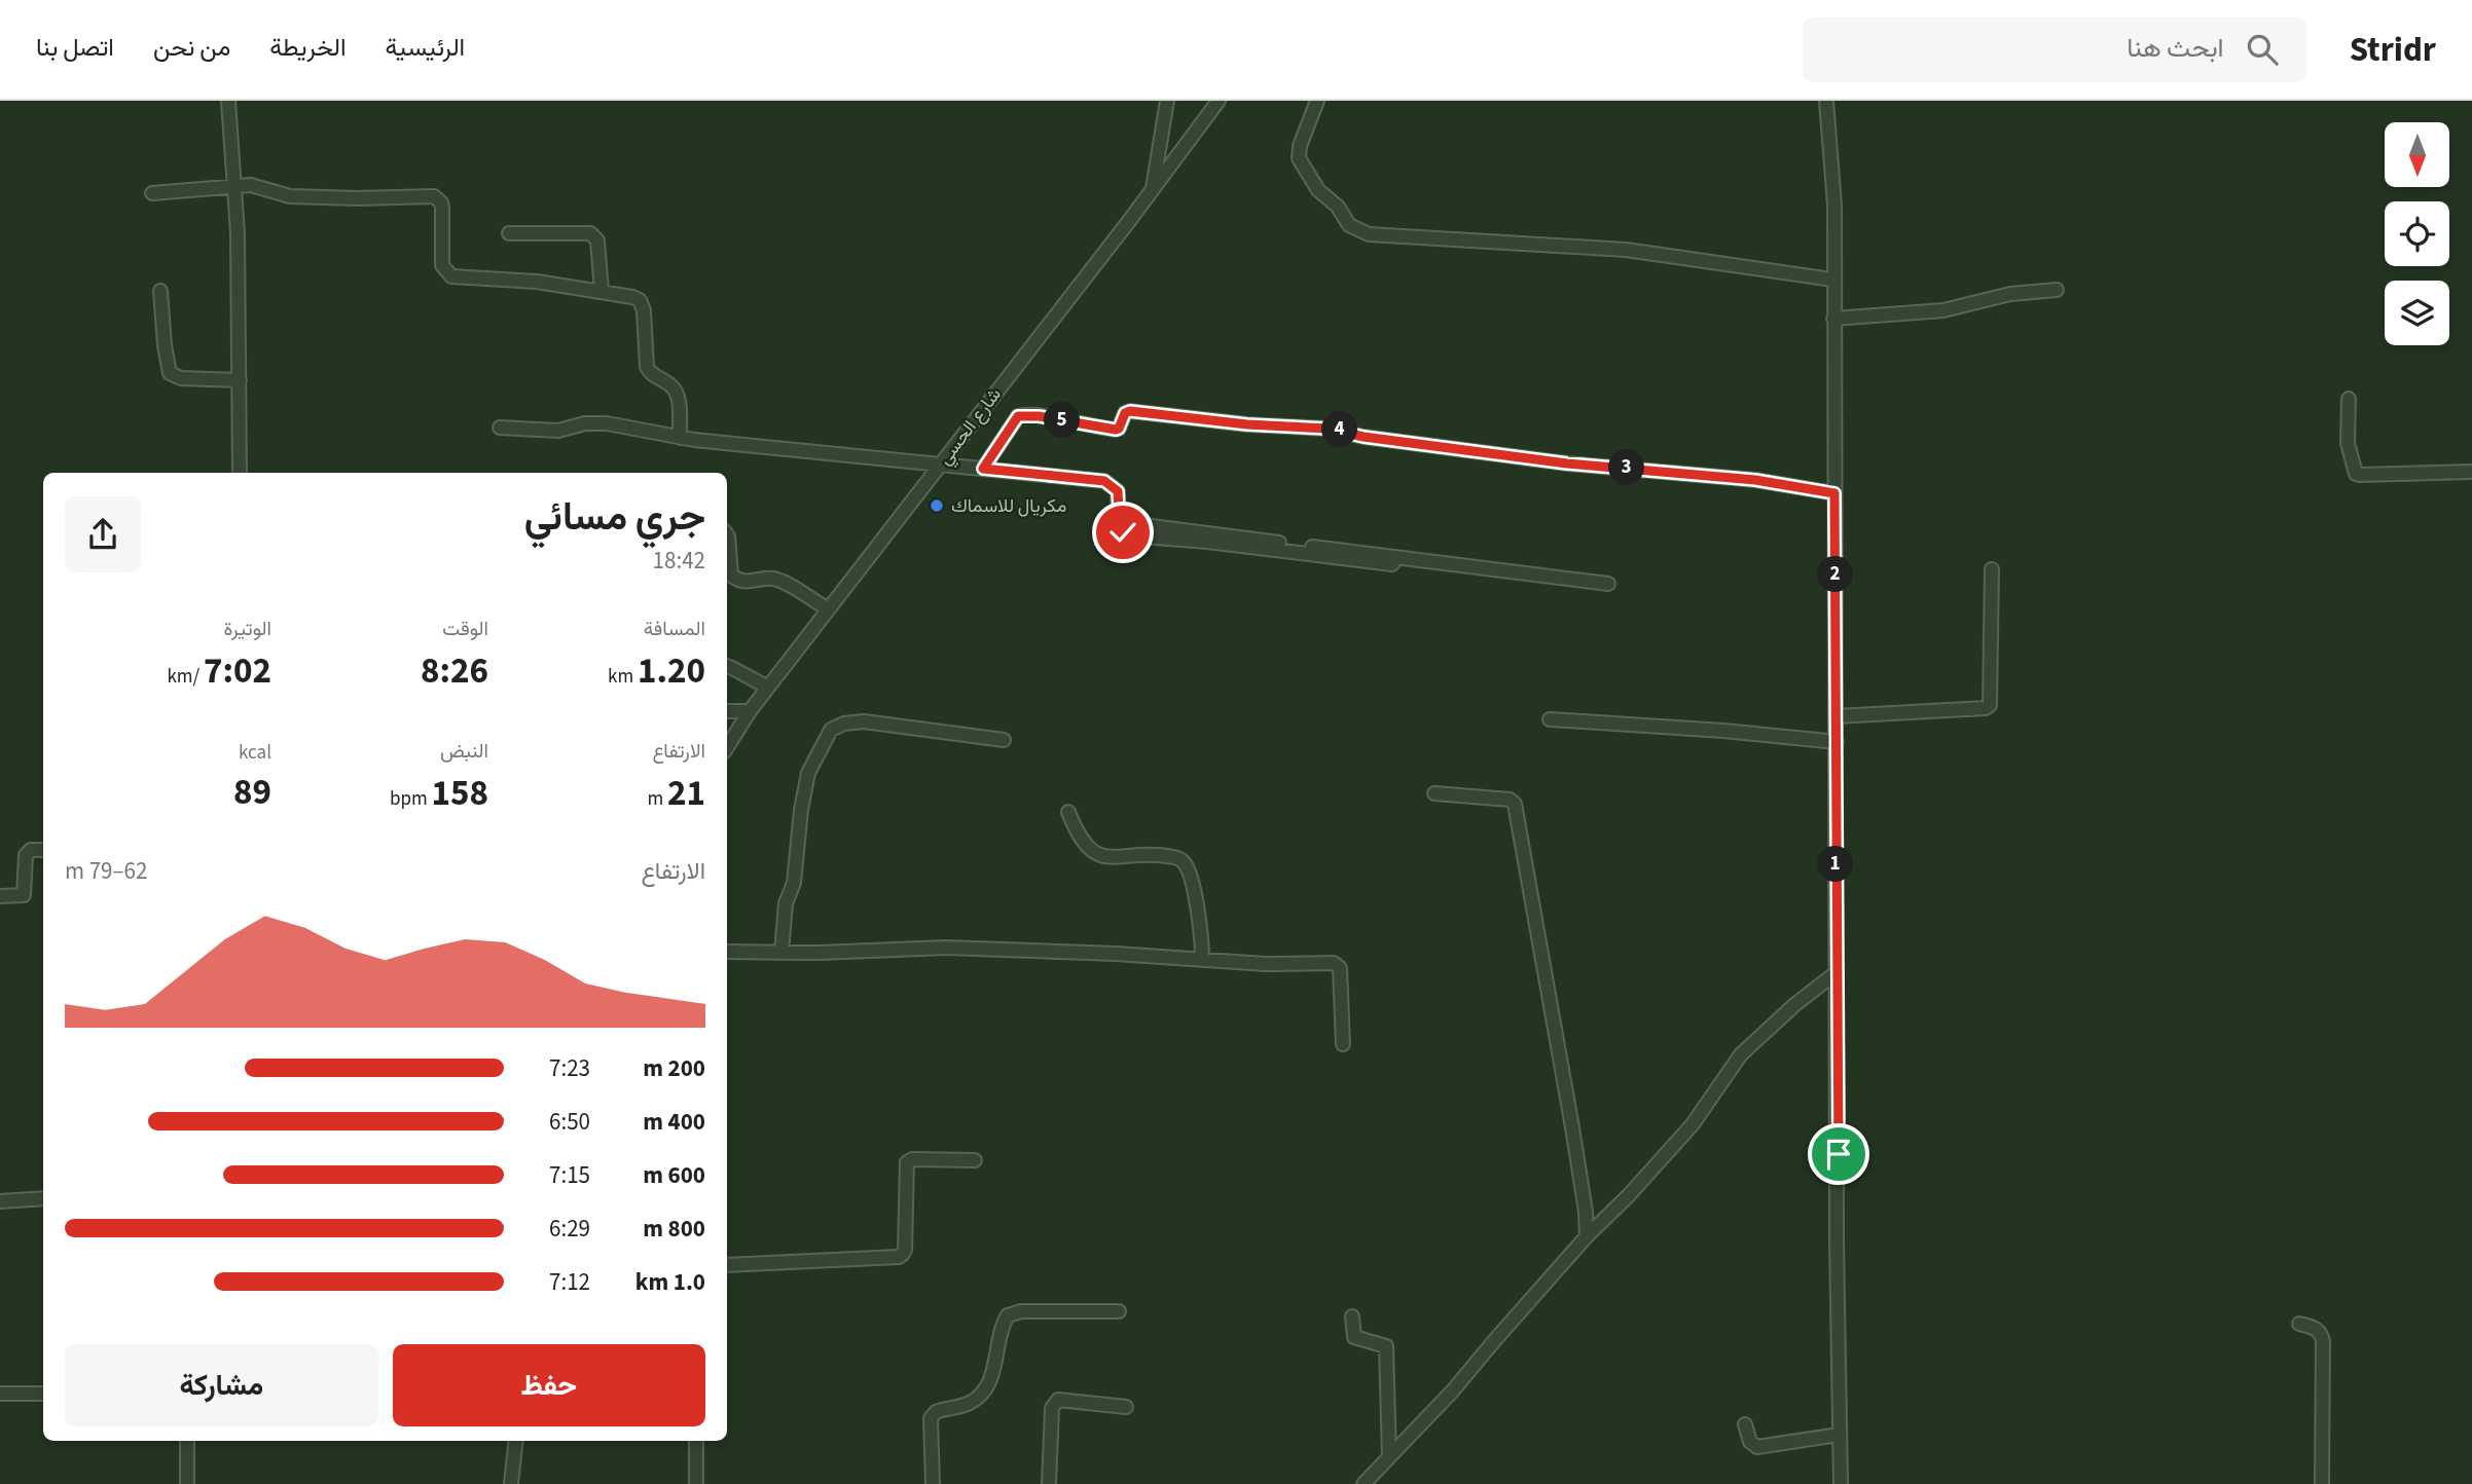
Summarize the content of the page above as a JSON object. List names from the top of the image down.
{
  "streets": {
    "street": ["شارع الحسي"]
  },
  "places": ["مكريال للاسماك"],
  "north": "bottom",
  "page": {
    "header": "Stridr",
    "search": "ابحث هنا",
    "nav": [
      "الرئيسية",
      "الخريطة",
      "من نحن",
      "اتصل بنا"
    ],
    "pins": [
      "5",
      "4",
      "3",
      "2",
      "1"
    ],
    "heading": ["جري مسائي", "18:42"],
    "stats": [
      ["المسافة", "1.20 km"],
      ["الوقت", "8:26"],
      ["الوتيرة", "7:02 /km"],
      ["الارتفاع", "21 m"],
      ["النبض", "158 bpm"],
      ["kcal", "89"]
    ],
    "chart": ["الارتفاع", "62–79 m"],
    "list": [
      {
        "name": "200 m",
        "note": "7:23"
      },
      {
        "name": "400 m",
        "note": "6:50"
      },
      {
        "name": "600 m",
        "note": "7:15"
      },
      {
        "name": "800 m",
        "note": "6:29"
      },
      {
        "name": "1.0 km",
        "note": "7:12"
      }
    ],
    "buttons": ["حفظ", "مشاركة"]
  }
}
